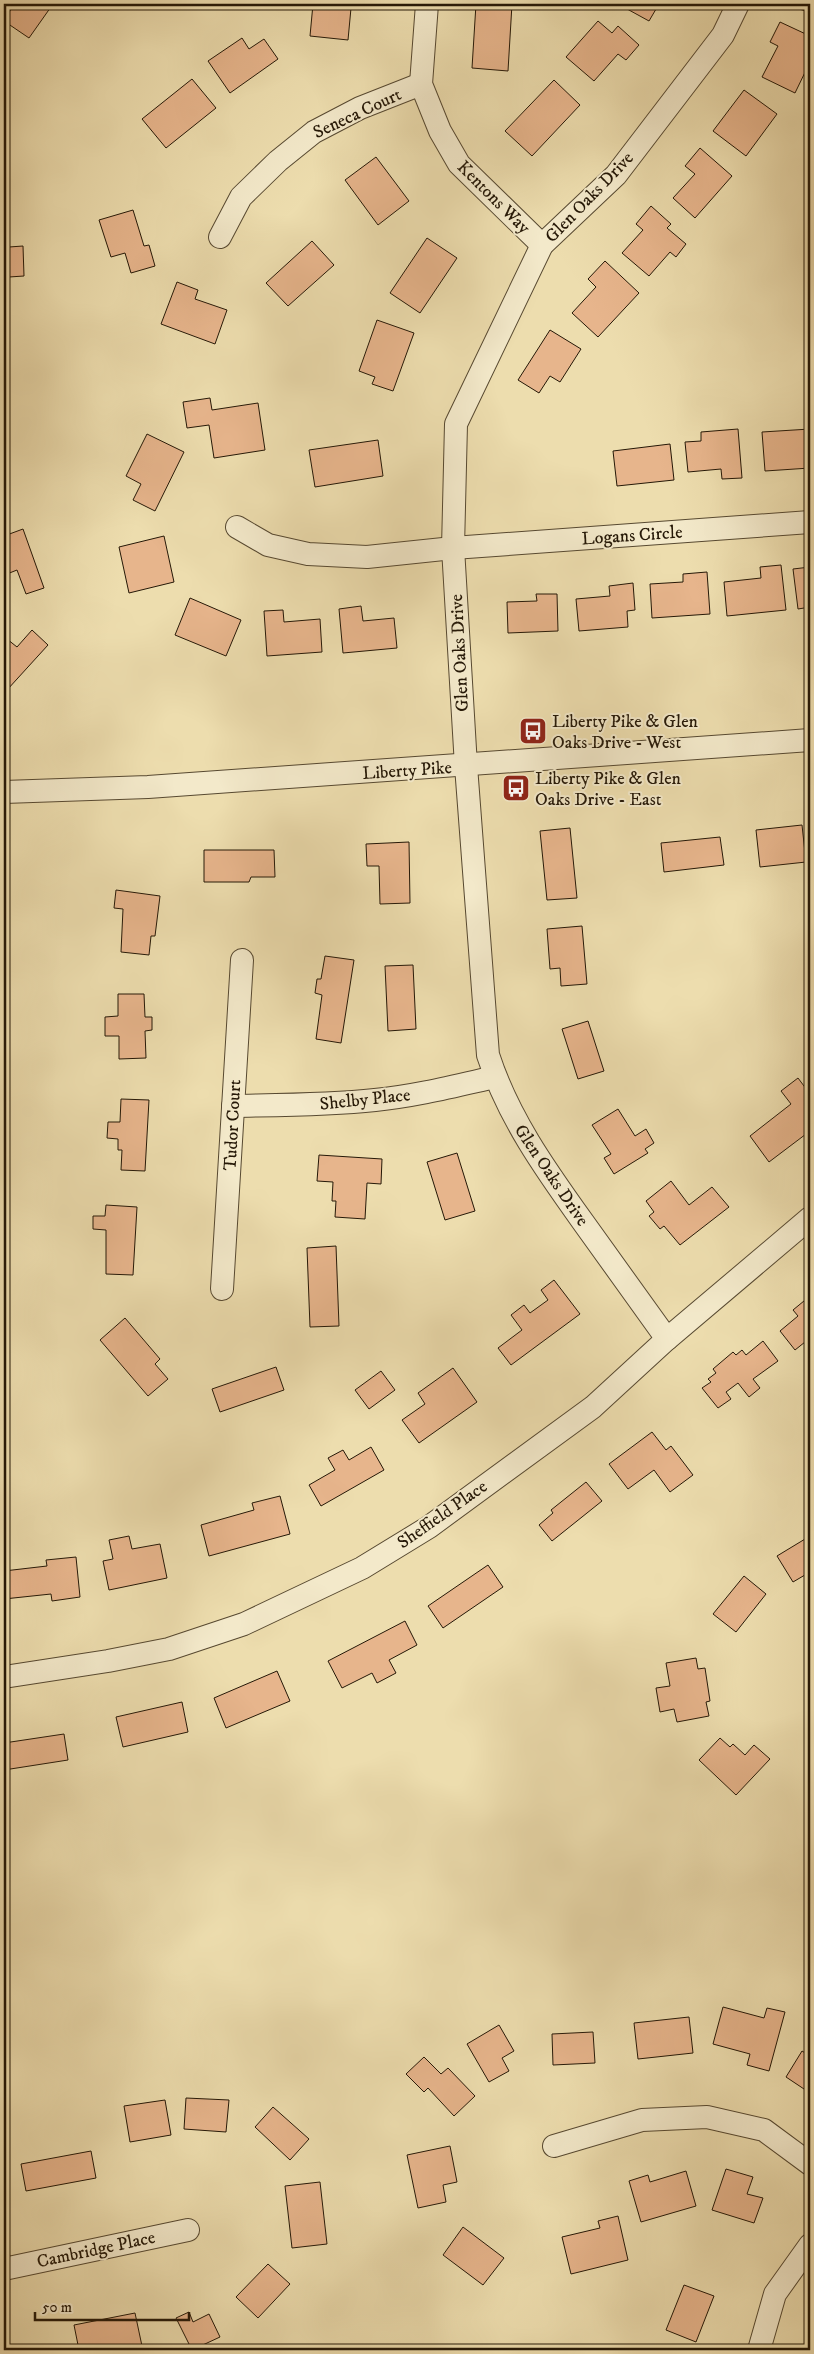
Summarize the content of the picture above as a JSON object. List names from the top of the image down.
{
  "streets": {
    "street": [
      "Seneca Court",
      "Kentons Way",
      "Glen Oaks Drive",
      "Logans Circle",
      "Liberty Pike",
      "Shelby Place",
      "Tudor Court",
      "Sheffield Place",
      "Cambridge Place"
    ]
  },
  "crossings": [
    ["Seneca Court", "Kentons Way"],
    ["Kentons Way", "Glen Oaks Drive"],
    ["Glen Oaks Drive", "Logans Circle"],
    ["Glen Oaks Drive", "Liberty Pike"],
    ["Glen Oaks Drive", "Shelby Place"],
    ["Glen Oaks Drive", "Sheffield Place"],
    ["Shelby Place", "Tudor Court"]
  ],
  "places": {
    "bus stop": ["Liberty Pike & Glen Oaks Drive - West", "Liberty Pike & Glen Oaks Drive - East"]
  },
  "scale_bar": "50 m"
}
